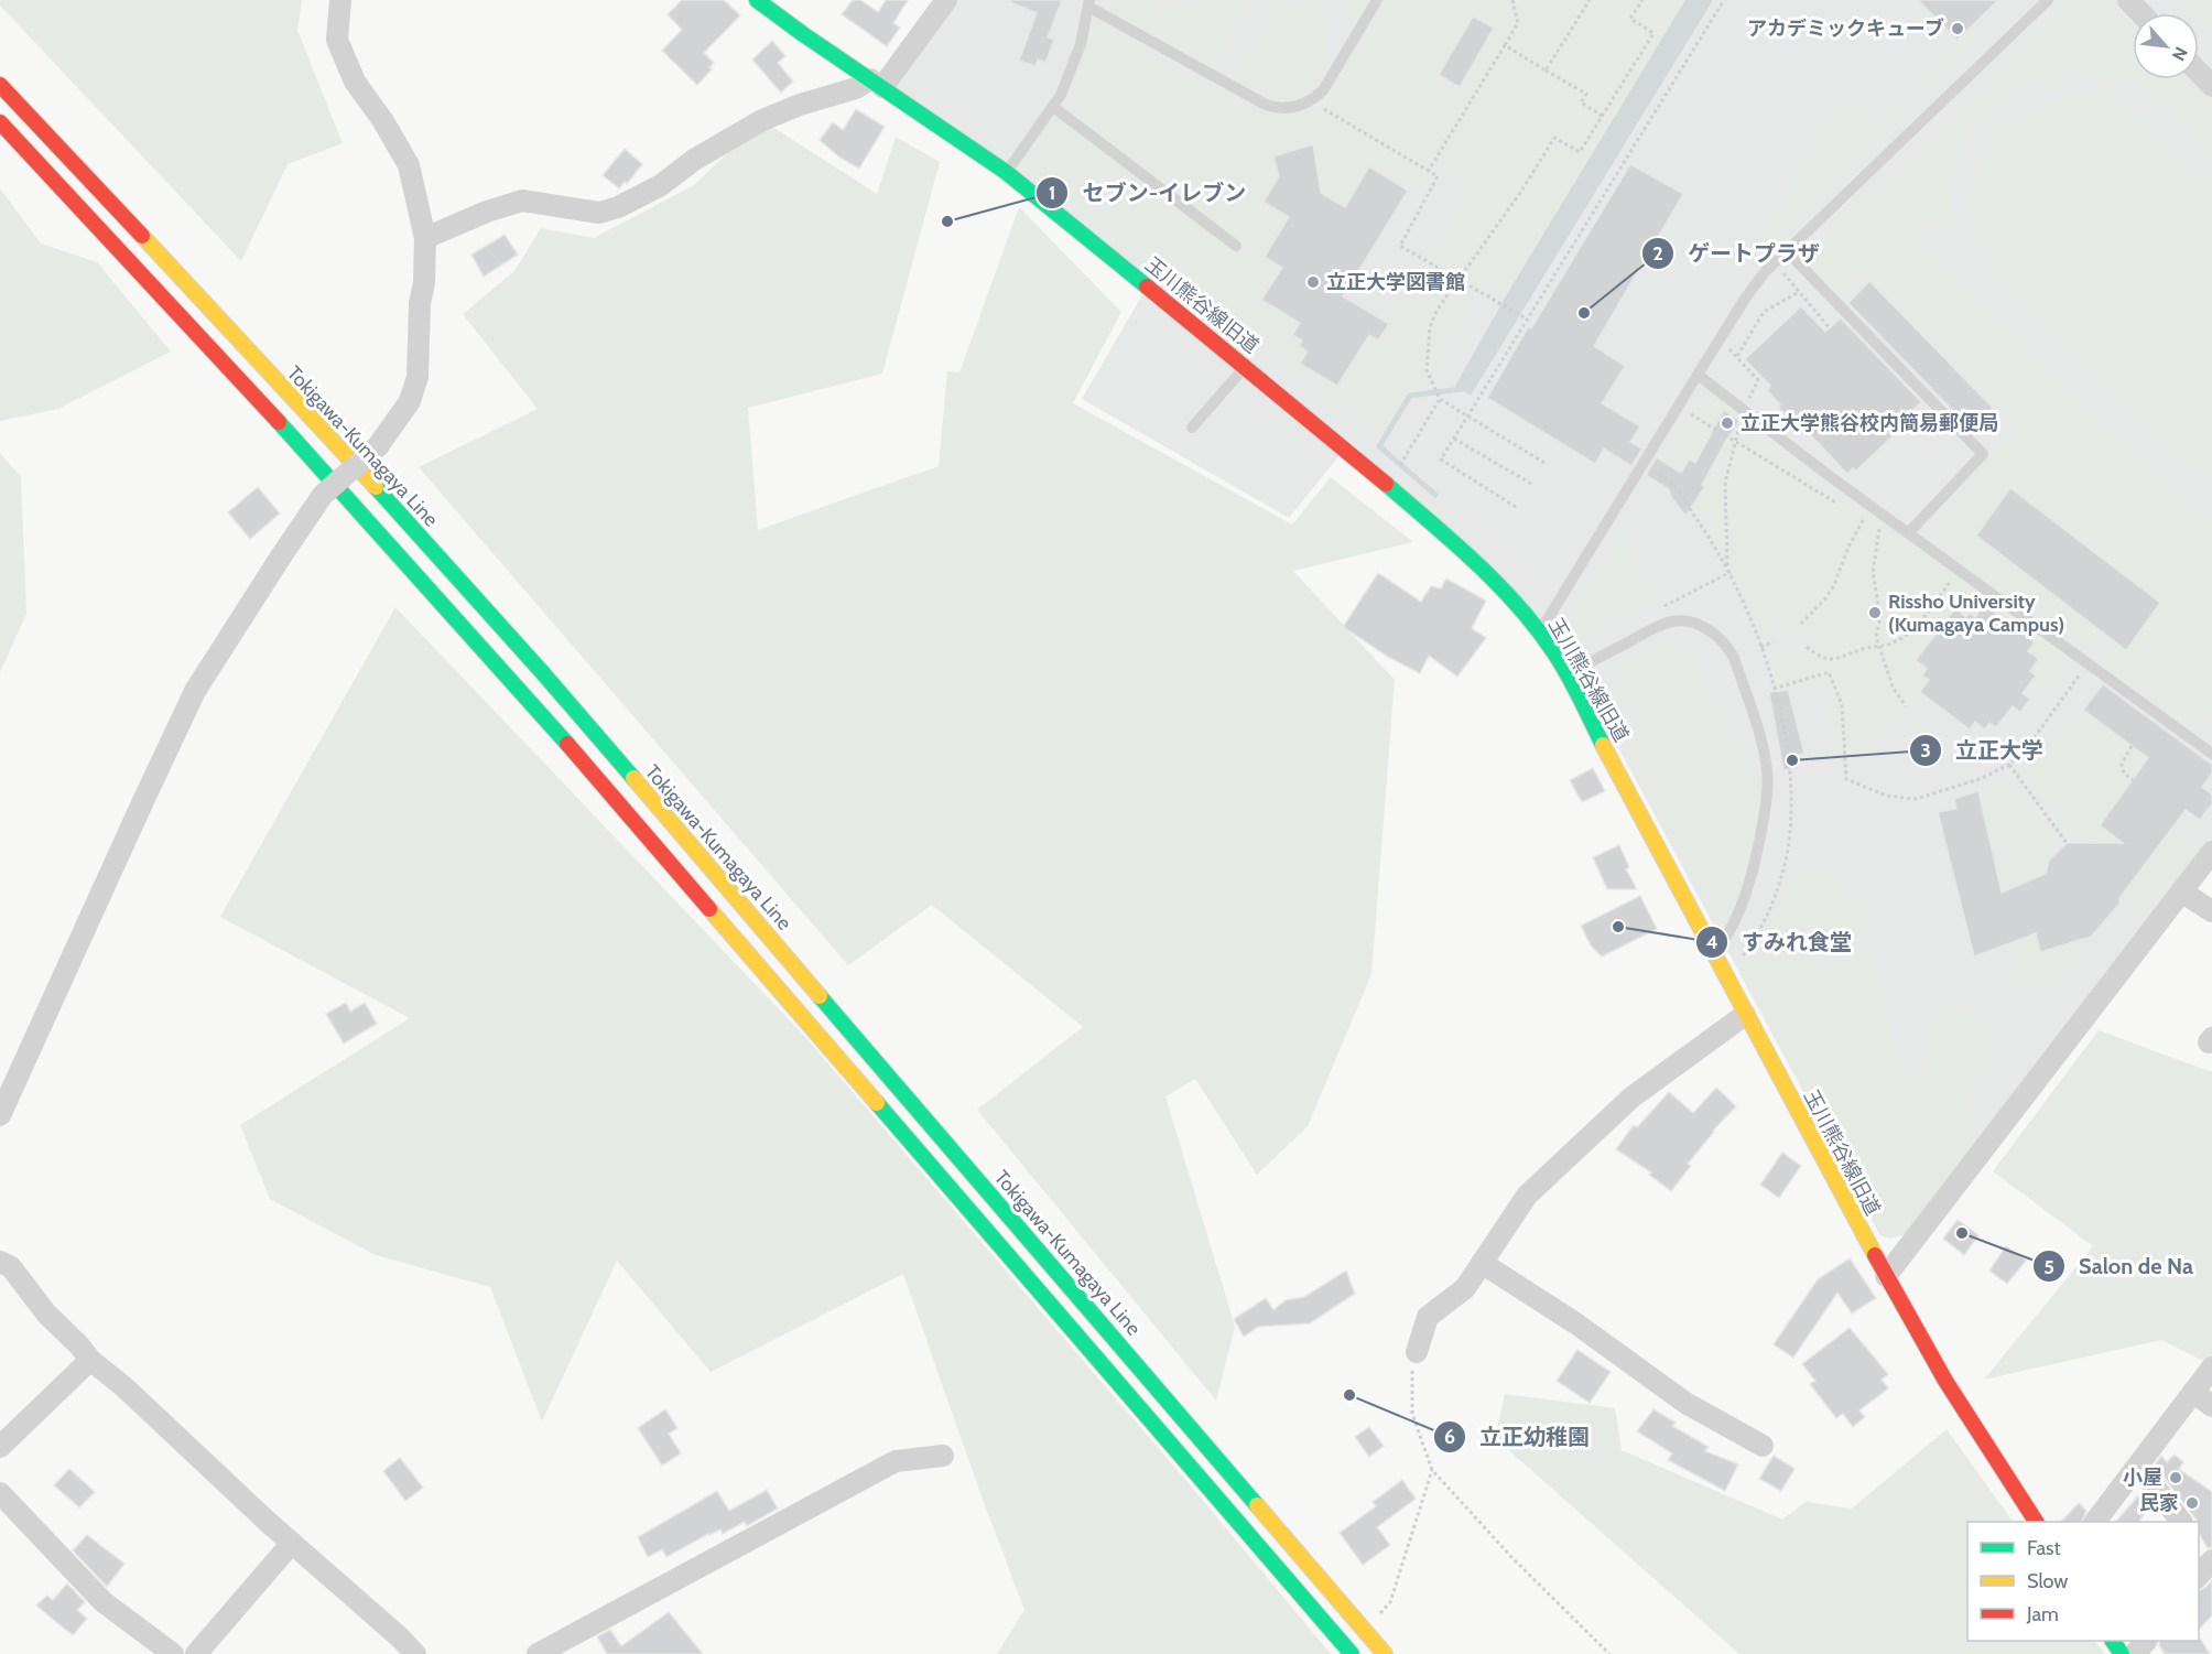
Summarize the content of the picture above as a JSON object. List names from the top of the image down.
{
  "streets": {
    "main road": ["玉川熊谷線旧道", "Tokigawa-Kumagaya Line"]
  },
  "places": [
    "アカデミックキューブ",
    "セブン-イレブン",
    "立正大学図書館",
    "ゲートプラザ",
    "立正大学熊谷校内簡易郵便局",
    "Rissho University (Kumagaya Campus)",
    "立正大学",
    "すみれ食堂",
    "Salon de Na",
    "立正幼稚園",
    "小屋",
    "民家"
  ],
  "legend": ["Fast", "Slow", "Jam"],
  "north": "bottom right"
}
